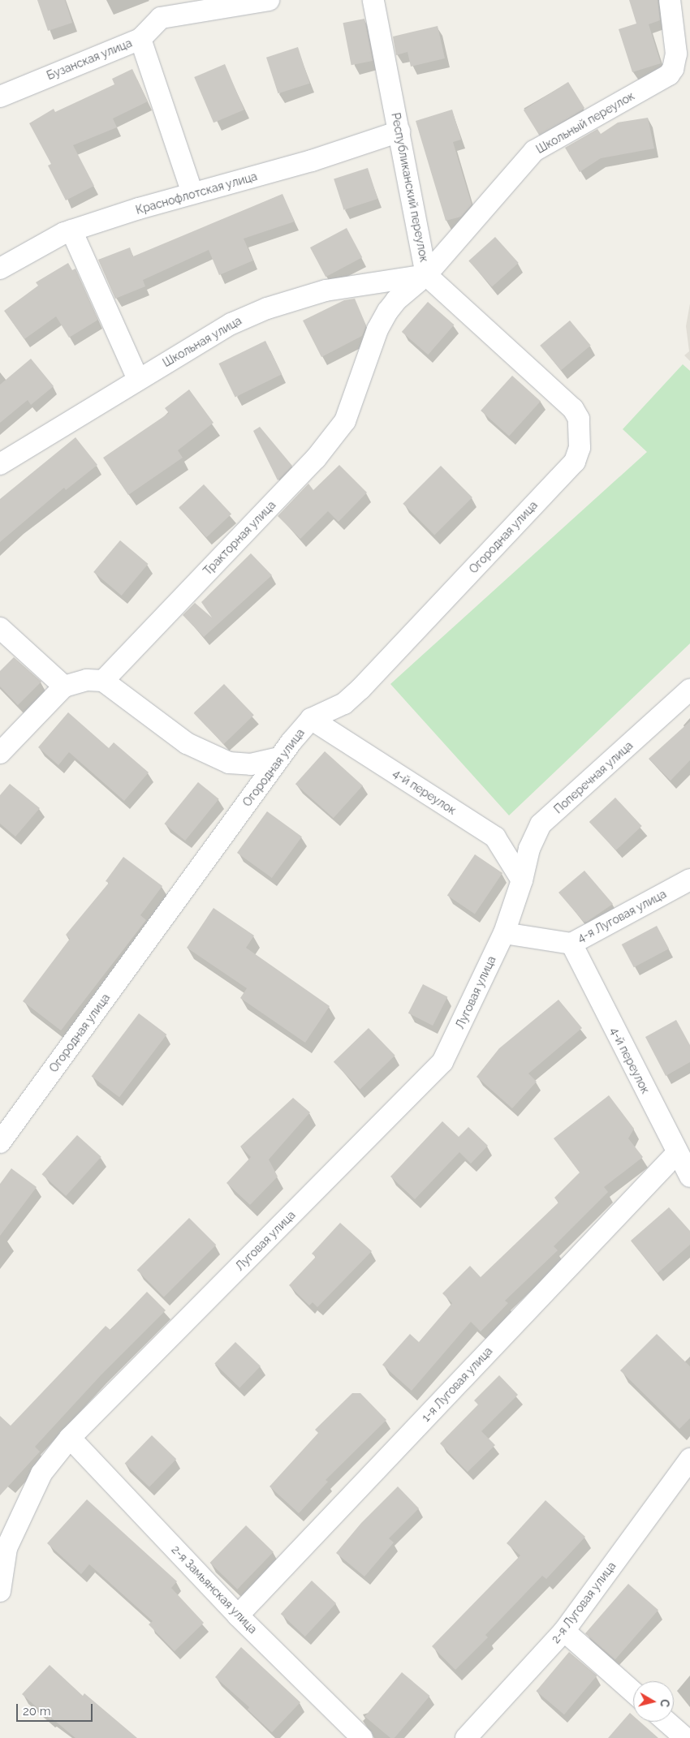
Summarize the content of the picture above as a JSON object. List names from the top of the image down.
{
  "streets": {
    "street": [
      "Бузанская улица",
      "Школьный переулок",
      "Республиканский переулок",
      "Краснофлотская улица",
      "Школьная улица",
      "Огородная улица",
      "Тракторная улица",
      "Поперечная улица",
      "4-й переулок",
      "4-я Луговая улица",
      "Луговая улица",
      "1-я Луговая улица",
      "2-я Замьянская улица",
      "2-я Луговая улица"
    ]
  },
  "crossings": [
    ["Школьный переулок", "Республиканский переулок"],
    ["Школьный переулок", "Школьная улица"],
    ["Школьный переулок", "Тракторная улица"],
    ["Республиканский переулок", "Краснофлотская улица"],
    ["Республиканский переулок", "Школьная улица"],
    ["Республиканский переулок", "Огородная улица"],
    ["Республиканский переулок", "Тракторная улица"],
    ["Школьная улица", "Тракторная улица"],
    ["Огородная улица", "4-й переулок"],
    ["Поперечная улица", "4-й переулок"],
    ["Поперечная улица", "Луговая улица"],
    ["4-й переулок", "4-я Луговая улица"],
    ["4-й переулок", "Луговая улица"],
    ["4-й переулок", "1-я Луговая улица"],
    ["4-я Луговая улица", "Луговая улица"],
    ["Луговая улица", "2-я Замьянская улица"],
    ["1-я Луговая улица", "2-я Замьянская улица"]
  ],
  "scale_bar": "20 m",
  "north": "right"
}
